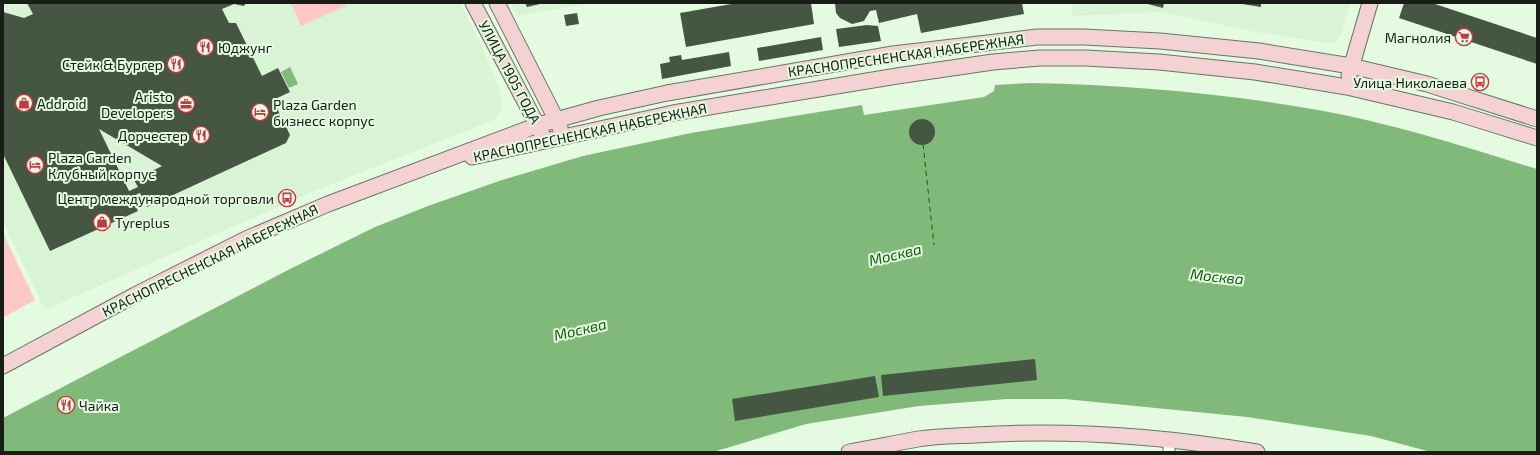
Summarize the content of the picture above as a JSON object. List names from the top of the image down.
{
  "streets": {
    "main road": ["КРАСНОПРЕСНЕНСКАЯ НАБЕРЕЖНАЯ", "УЛИЦА 1905 ГОДА"]
  },
  "crossings": [
    ["КРАСНОПРЕСНЕНСКАЯ НАБЕРЕЖНАЯ", "УЛИЦА 1905 ГОДА"]
  ],
  "water": ["Москва"],
  "places": {
    "supermarket": ["Магнолия"],
    "restaurant": [
      "Юджунг",
      "Стейк & Бургер",
      "Дорчестер",
      "Чайка"
    ],
    "bus stop": ["Улица Николаева", "Центр международной торговли"],
    "shop": ["Addroid", "Tyreplus"],
    "office": ["Aristo Developers"],
    "hotel": ["Plaza Garden бизнесс корпус", "Plaza Garden Клубный корпус"]
  }
}
